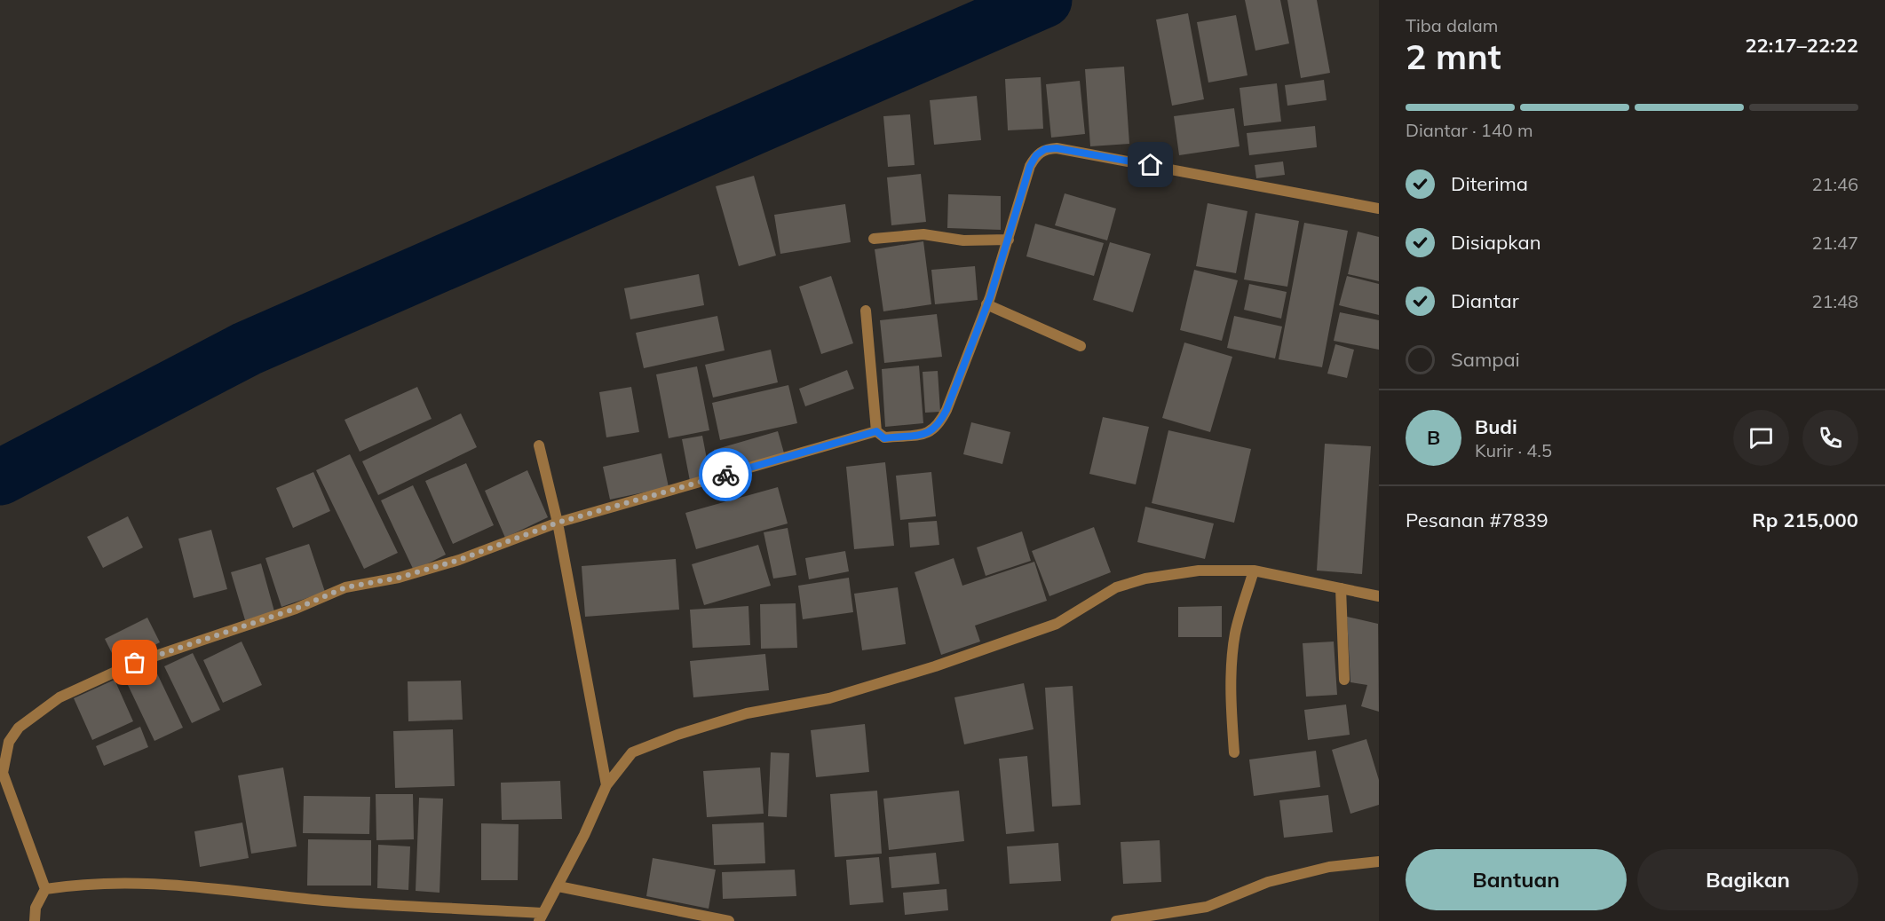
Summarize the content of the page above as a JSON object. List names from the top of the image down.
{
  "page": {
    "heading": ["2 mnt", "Tiba dalam", "22:17–22:22"],
    "panel": [
      "Budi",
      "Kurir · 4.5",
      "Pesanan #7839",
      "Rp 215,000"
    ],
    "bar": "Diantar · 140 m",
    "list": [
      ["Diterima", "21:46"],
      ["Disiapkan", "21:47"],
      ["Diantar", "21:48"],
      "Sampai"
    ],
    "round": "B",
    "buttons": ["Bantuan", "Bagikan"]
  }
}
